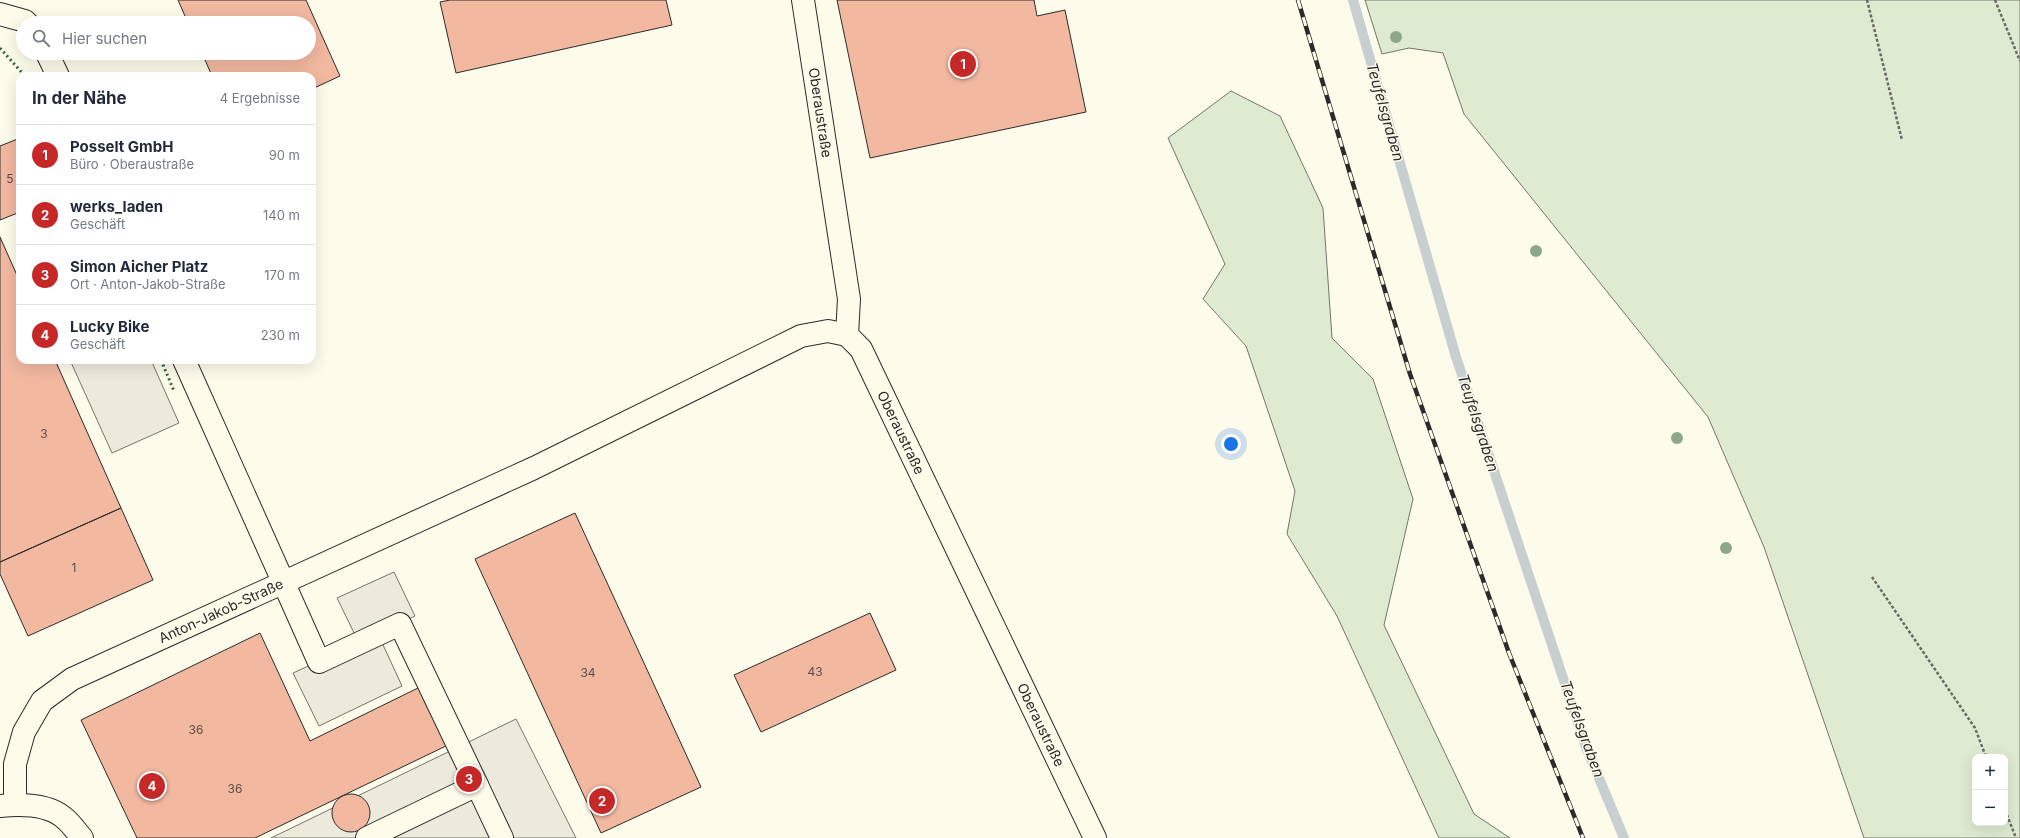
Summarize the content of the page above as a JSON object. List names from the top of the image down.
{
  "streets": {
    "street": ["Oberaustraße", "Anton-Jakob-Straße"]
  },
  "water": ["Teufelsgraben"],
  "house_numbers": [
    "5",
    "3",
    "1",
    "43",
    "34",
    "36",
    "36"
  ],
  "page": {
    "search": "Hier suchen",
    "pins": [
      "1",
      "3",
      "4",
      "2"
    ],
    "heading": ["In der Nähe", "4 Ergebnisse"],
    "list": [
      {
        "mark": "1",
        "name": "Posselt GmbH",
        "note": "Büro · Oberaustraße",
        "value": "90 m"
      },
      {
        "mark": "2",
        "name": "werks_laden",
        "note": "Geschäft",
        "value": "140 m"
      },
      {
        "mark": "3",
        "name": "Simon Aicher Platz",
        "note": "Ort · Anton-Jakob-Straße",
        "value": "170 m"
      },
      {
        "mark": "4",
        "name": "Lucky Bike",
        "note": "Geschäft",
        "value": "230 m"
      }
    ],
    "map_buttons": ["+", "−"]
  }
}
